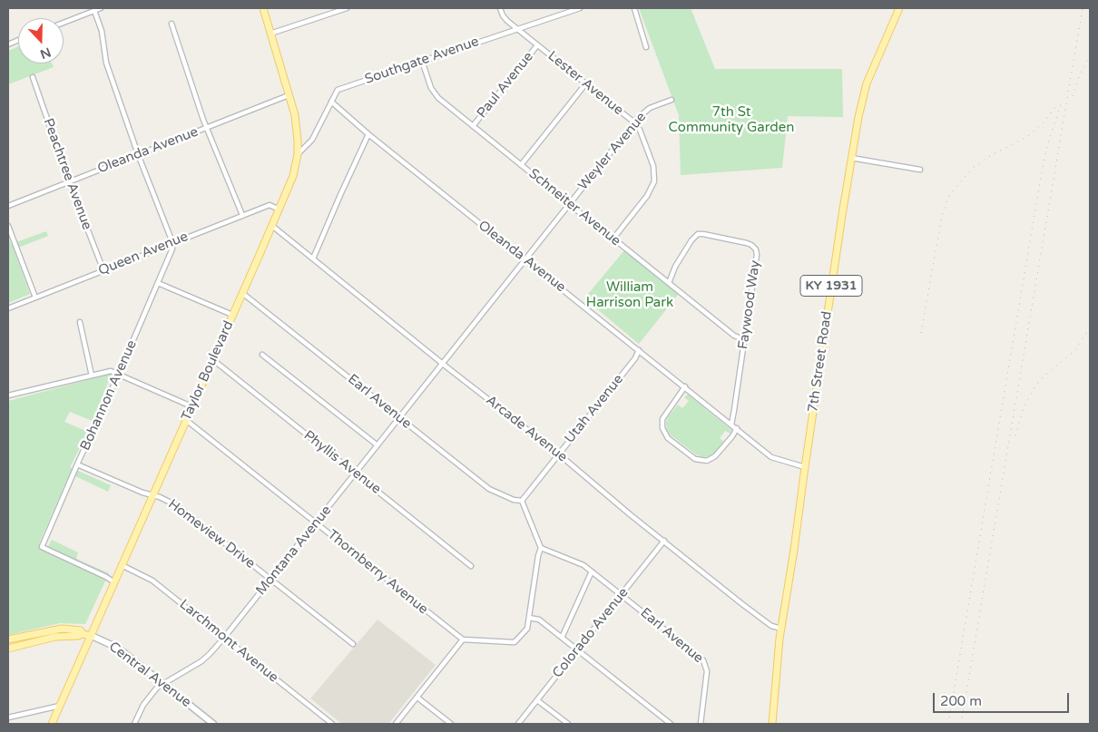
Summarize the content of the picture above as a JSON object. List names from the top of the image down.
{
  "streets": {
    "main road": [
      "KY 1931",
      "7th Street Road",
      "Taylor Boulevard",
      "Central Avenue"
    ],
    "street": [
      "Southgate Avenue",
      "Lester Avenue",
      "Paul Avenue",
      "Oleanda Avenue",
      "Weyler Avenue",
      "Peachtree Avenue",
      "Schneiter Avenue",
      "Queen Avenue",
      "Faywood Way",
      "Bohannon Avenue",
      "Earl Avenue",
      "Utah Avenue",
      "Arcade Avenue",
      "Phyllis Avenue",
      "Homeview Drive",
      "Montana Avenue",
      "Thornberry Avenue",
      "Colorado Avenue",
      "Larchmont Avenue"
    ]
  },
  "crossings": [
    ["Southgate Avenue", "Lester Avenue"],
    ["Southgate Avenue", "Oleanda Avenue"],
    ["Southgate Avenue", "Schneiter Avenue"],
    ["Southgate Avenue", "Taylor Boulevard"],
    ["Lester Avenue", "Paul Avenue"],
    ["Lester Avenue", "Weyler Avenue"],
    ["Lester Avenue", "Schneiter Avenue"],
    ["Paul Avenue", "Schneiter Avenue"],
    ["Oleanda Avenue", "Weyler Avenue"],
    ["Oleanda Avenue", "Peachtree Avenue"],
    ["Oleanda Avenue", "Faywood Way"],
    ["Oleanda Avenue", "7th Street Road"],
    ["Oleanda Avenue", "Taylor Boulevard"],
    ["Oleanda Avenue", "Utah Avenue"],
    ["Weyler Avenue", "Schneiter Avenue"],
    ["Weyler Avenue", "Arcade Avenue"],
    ["Weyler Avenue", "Montana Avenue"],
    ["Peachtree Avenue", "Queen Avenue"],
    ["Schneiter Avenue", "Faywood Way"],
    ["Queen Avenue", "Taylor Boulevard"],
    ["Queen Avenue", "Bohannon Avenue"],
    ["7th Street Road", "Arcade Avenue"],
    ["Taylor Boulevard", "Bohannon Avenue"],
    ["Taylor Boulevard", "Earl Avenue"],
    ["Taylor Boulevard", "Arcade Avenue"],
    ["Taylor Boulevard", "Phyllis Avenue"],
    ["Taylor Boulevard", "Homeview Drive"],
    ["Taylor Boulevard", "Thornberry Avenue"],
    ["Taylor Boulevard", "Larchmont Avenue"],
    ["Taylor Boulevard", "Central Avenue"],
    ["Bohannon Avenue", "Homeview Drive"],
    ["Earl Avenue", "Utah Avenue"],
    ["Earl Avenue", "Montana Avenue"],
    ["Earl Avenue", "Colorado Avenue"],
    ["Utah Avenue", "Arcade Avenue"],
    ["Arcade Avenue", "Montana Avenue"],
    ["Arcade Avenue", "Colorado Avenue"],
    ["Phyllis Avenue", "Montana Avenue"],
    ["Homeview Drive", "Montana Avenue"],
    ["Montana Avenue", "Thornberry Avenue"],
    ["Montana Avenue", "Larchmont Avenue"],
    ["Montana Avenue", "Central Avenue"]
  ],
  "parks": ["7th St Community Garden", "William Harrison Park"],
  "scale_bar": "200 m",
  "north": "bottom"
}
